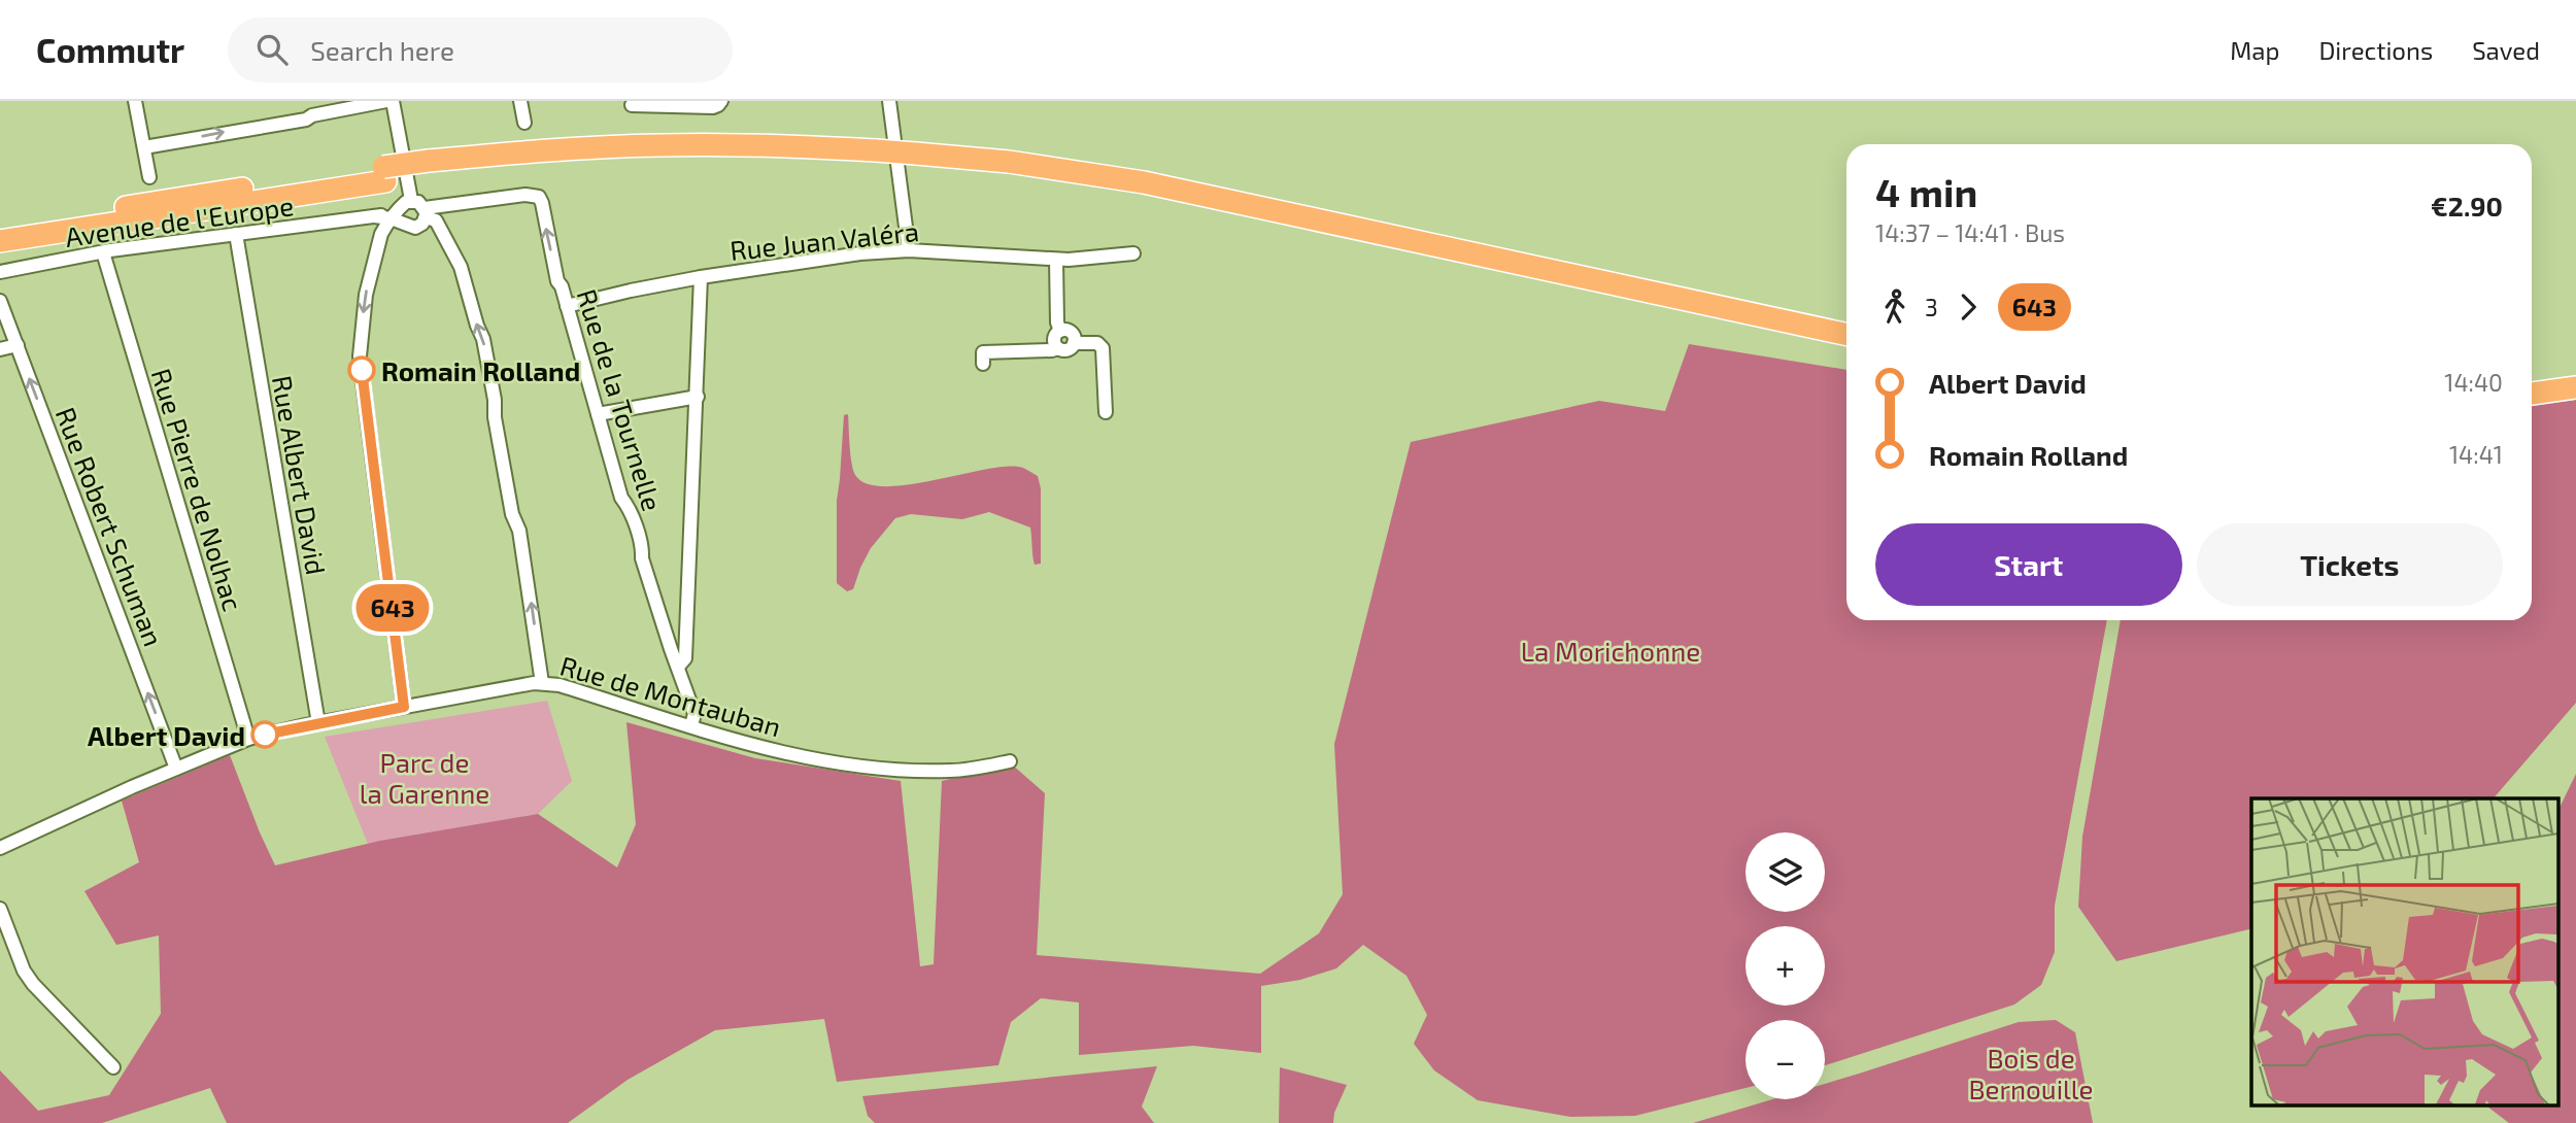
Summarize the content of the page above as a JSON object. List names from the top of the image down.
{
  "streets": {
    "street": [
      "Avenue de l'Europe",
      "Rue Juan Valéra",
      "Rue de la Tournelle",
      "Rue Albert David",
      "Rue Pierre de Nolhac",
      "Rue Robert Schuman",
      "Rue de Montauban"
    ]
  },
  "crossings": [
    ["Avenue de l'Europe", "Rue de la Tournelle"],
    ["Avenue de l'Europe", "Rue Albert David"],
    ["Avenue de l'Europe", "Rue Pierre de Nolhac"],
    ["Rue Juan Valéra", "Rue de la Tournelle"],
    ["Rue de la Tournelle", "Rue de Montauban"],
    ["Rue Albert David", "Rue de Montauban"],
    ["Rue Pierre de Nolhac", "Rue de Montauban"],
    ["Rue Robert Schuman", "Rue de Montauban"]
  ],
  "one_way": ["Rue Robert Schuman"],
  "parks": ["La Morichonne", "Parc de la Garenne", "Bois de Bernouille"],
  "places": ["Romain Rolland", "Albert David"],
  "lines": ["bus line 643"],
  "page": {
    "header": "Commutr",
    "search": "Search here",
    "nav": ["Map", "Directions", "Saved"],
    "on_map": "643",
    "heading": ["4 min", "14:37 – 14:41 · Bus", "€2.90"],
    "legs": ["3", "643"],
    "list": [
      {
        "name": "Albert David",
        "value": "14:40"
      },
      {
        "name": "Romain Rolland",
        "value": "14:41"
      }
    ],
    "buttons": ["Start", "Tickets"],
    "map_buttons": ["+", "−"]
  }
}
